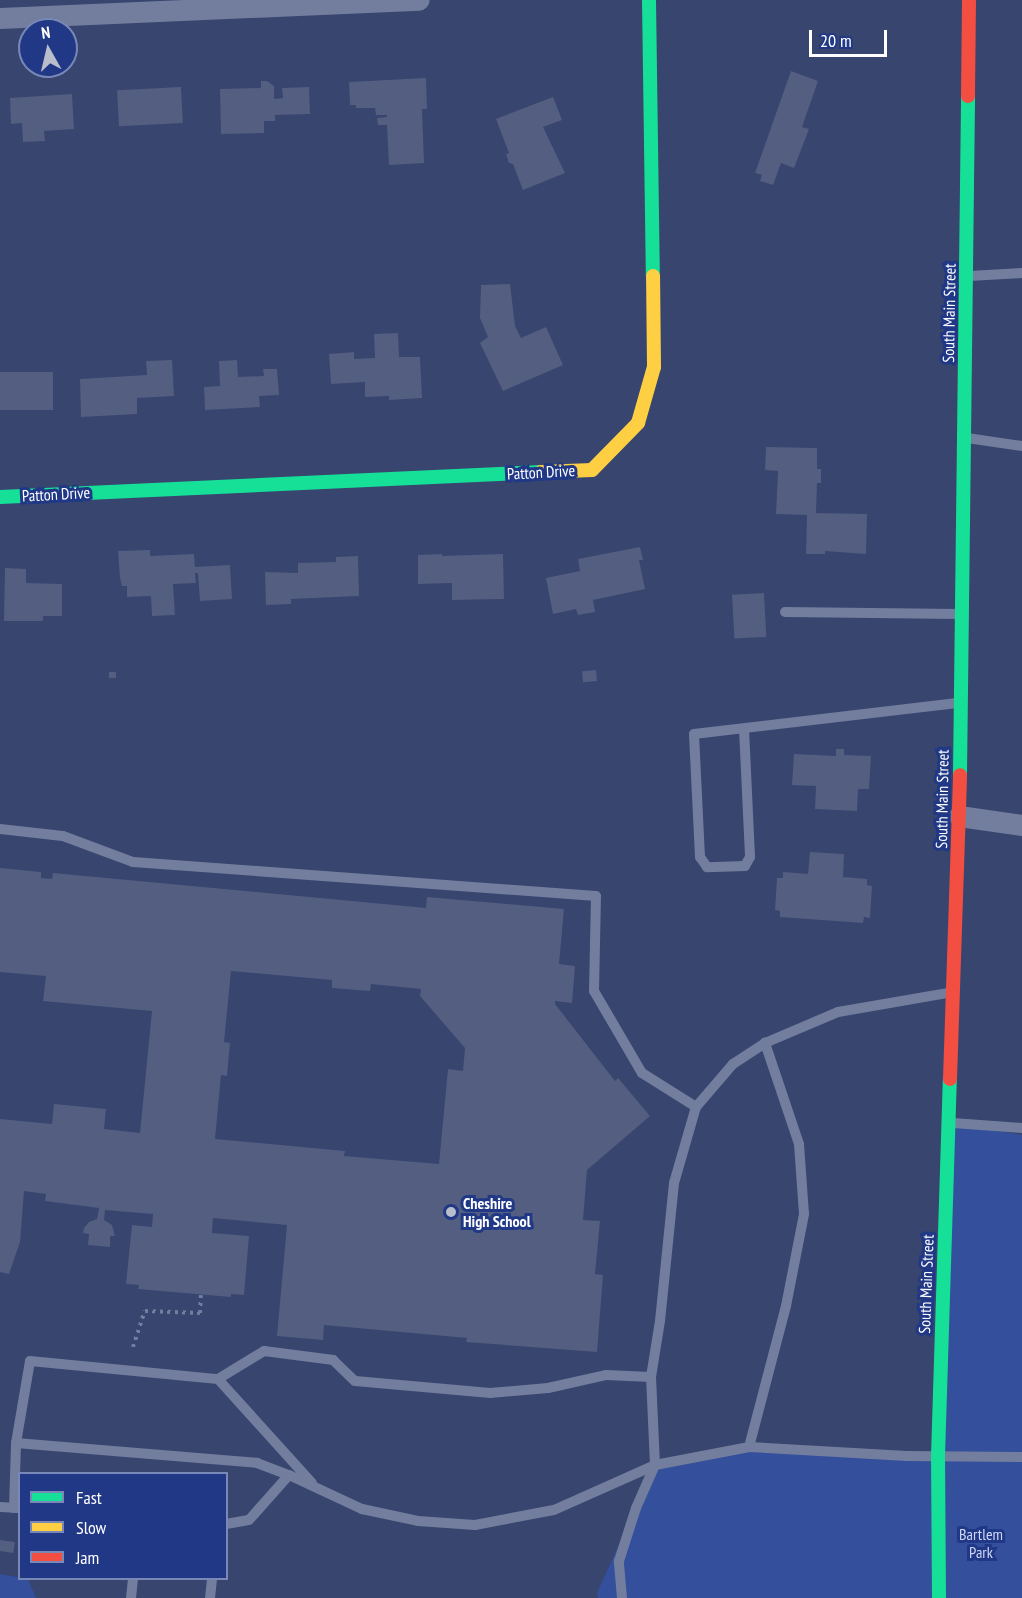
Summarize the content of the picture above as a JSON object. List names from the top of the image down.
{
  "streets": {
    "main road": ["South Main Street", "Patton Drive"]
  },
  "parks": ["Bartlem Park"],
  "places": ["Cheshire High School"],
  "legend": ["Fast", "Slow", "Jam"],
  "scale_bar": "20 m",
  "north": "top"
}
